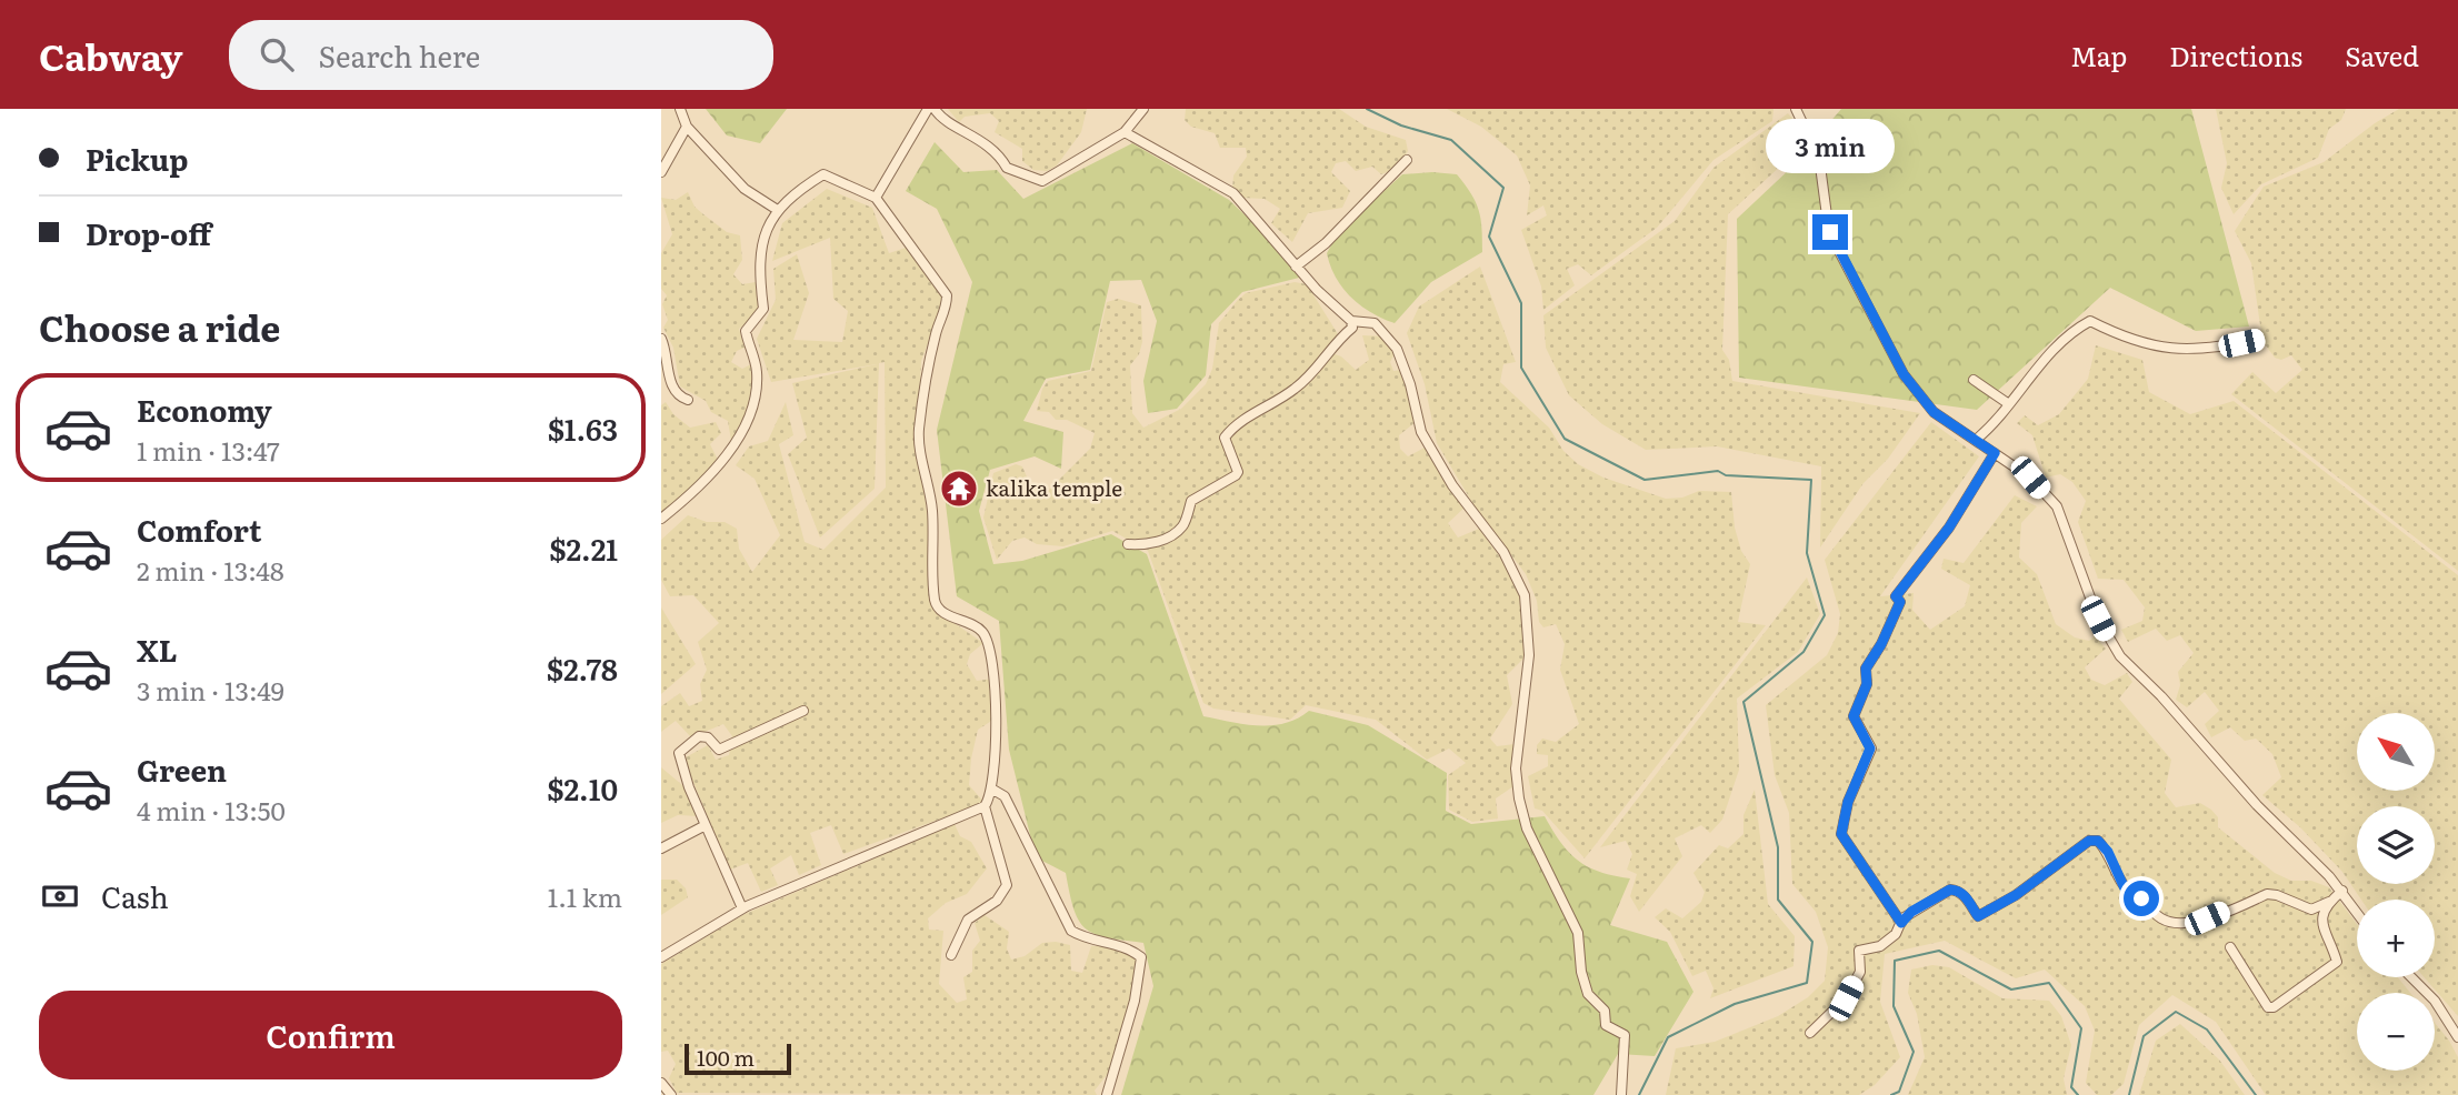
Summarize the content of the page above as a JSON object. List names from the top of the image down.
{
  "places": {
    "temple": ["kalika temple"]
  },
  "scale_bar": "100 m",
  "north": "top left",
  "page": {
    "header": "Cabway",
    "search": "Search here",
    "nav": ["Map", "Directions", "Saved"],
    "banner": ["Pickup", "Drop-off"],
    "bubble": "3 min",
    "heading": "Choose a ride",
    "list": [
      {
        "name": "Economy",
        "note": "1 min · 13:47",
        "value": "$1.63"
      },
      {
        "name": "Comfort",
        "note": "2 min · 13:48",
        "value": "$2.21"
      },
      {
        "name": "XL",
        "note": "3 min · 13:49",
        "value": "$2.78"
      },
      {
        "name": "Green",
        "note": "4 min · 13:50",
        "value": "$2.10"
      }
    ],
    "map_buttons": ["+", "−"],
    "pay": ["Cash", "1.1 km"],
    "buttons": "Confirm",
    "scale": "100 m"
  }
}
